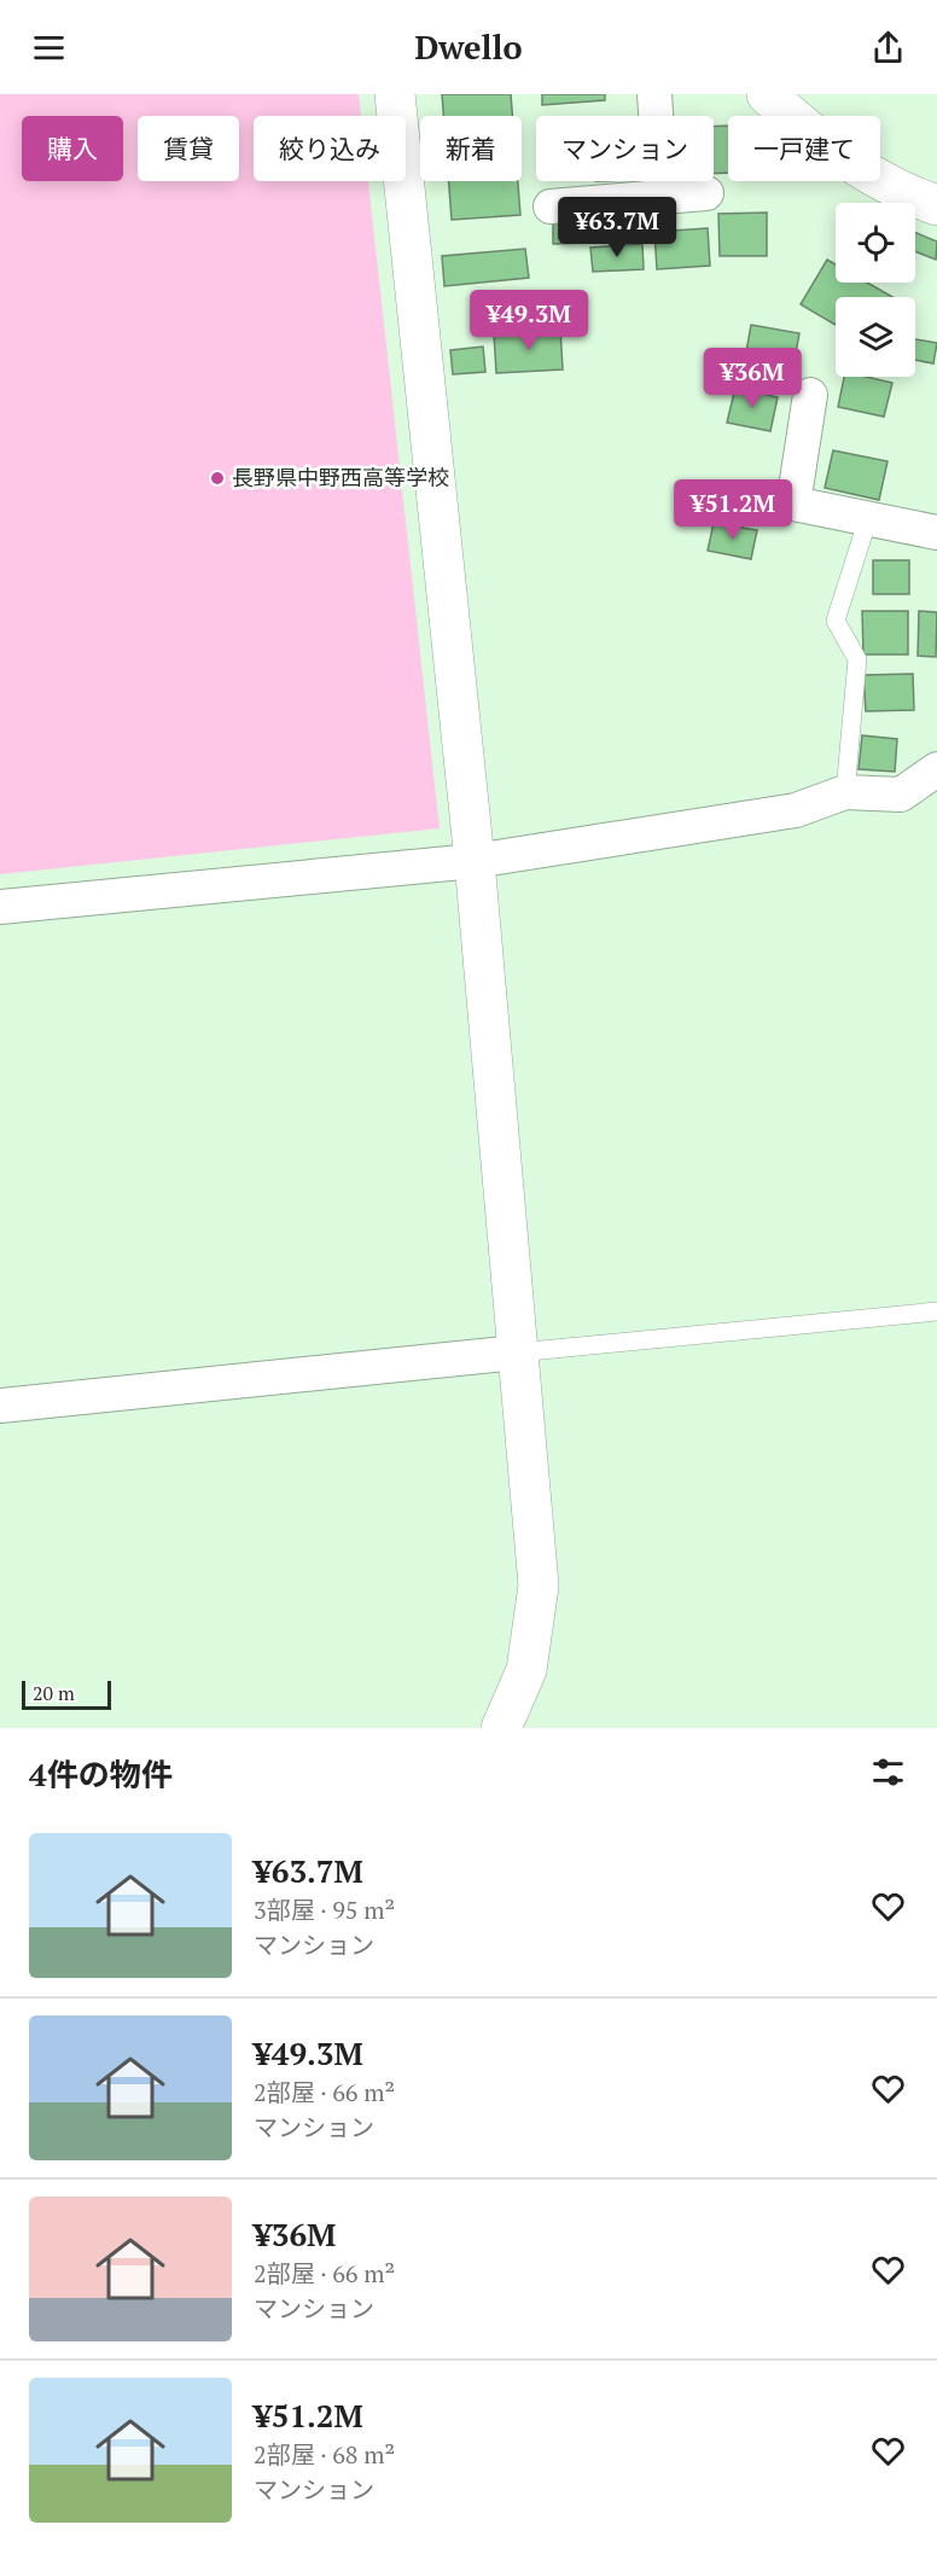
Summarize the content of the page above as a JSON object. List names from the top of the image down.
{
  "places": ["長野県中野西高等学校"],
  "scale_bar": "20 m",
  "page": {
    "header": "Dwello",
    "chip": [
      "購入",
      "賃貸",
      "絞り込み",
      "新着",
      "マンション",
      "一戸建て"
    ],
    "price": [
      "¥63.7M",
      "¥49.3M",
      "¥36M",
      "¥51.2M"
    ],
    "scale": "20 m",
    "heading": "4件の物件",
    "list": [
      {
        "name": "¥63.7M",
        "note": "3部屋 · 95 m² · マンション"
      },
      {
        "name": "¥49.3M",
        "note": "2部屋 · 66 m² · マンション"
      },
      {
        "name": "¥36M",
        "note": "2部屋 · 66 m² · マンション"
      },
      {
        "name": "¥51.2M",
        "note": "2部屋 · 68 m² · マンション"
      }
    ]
  }
}
